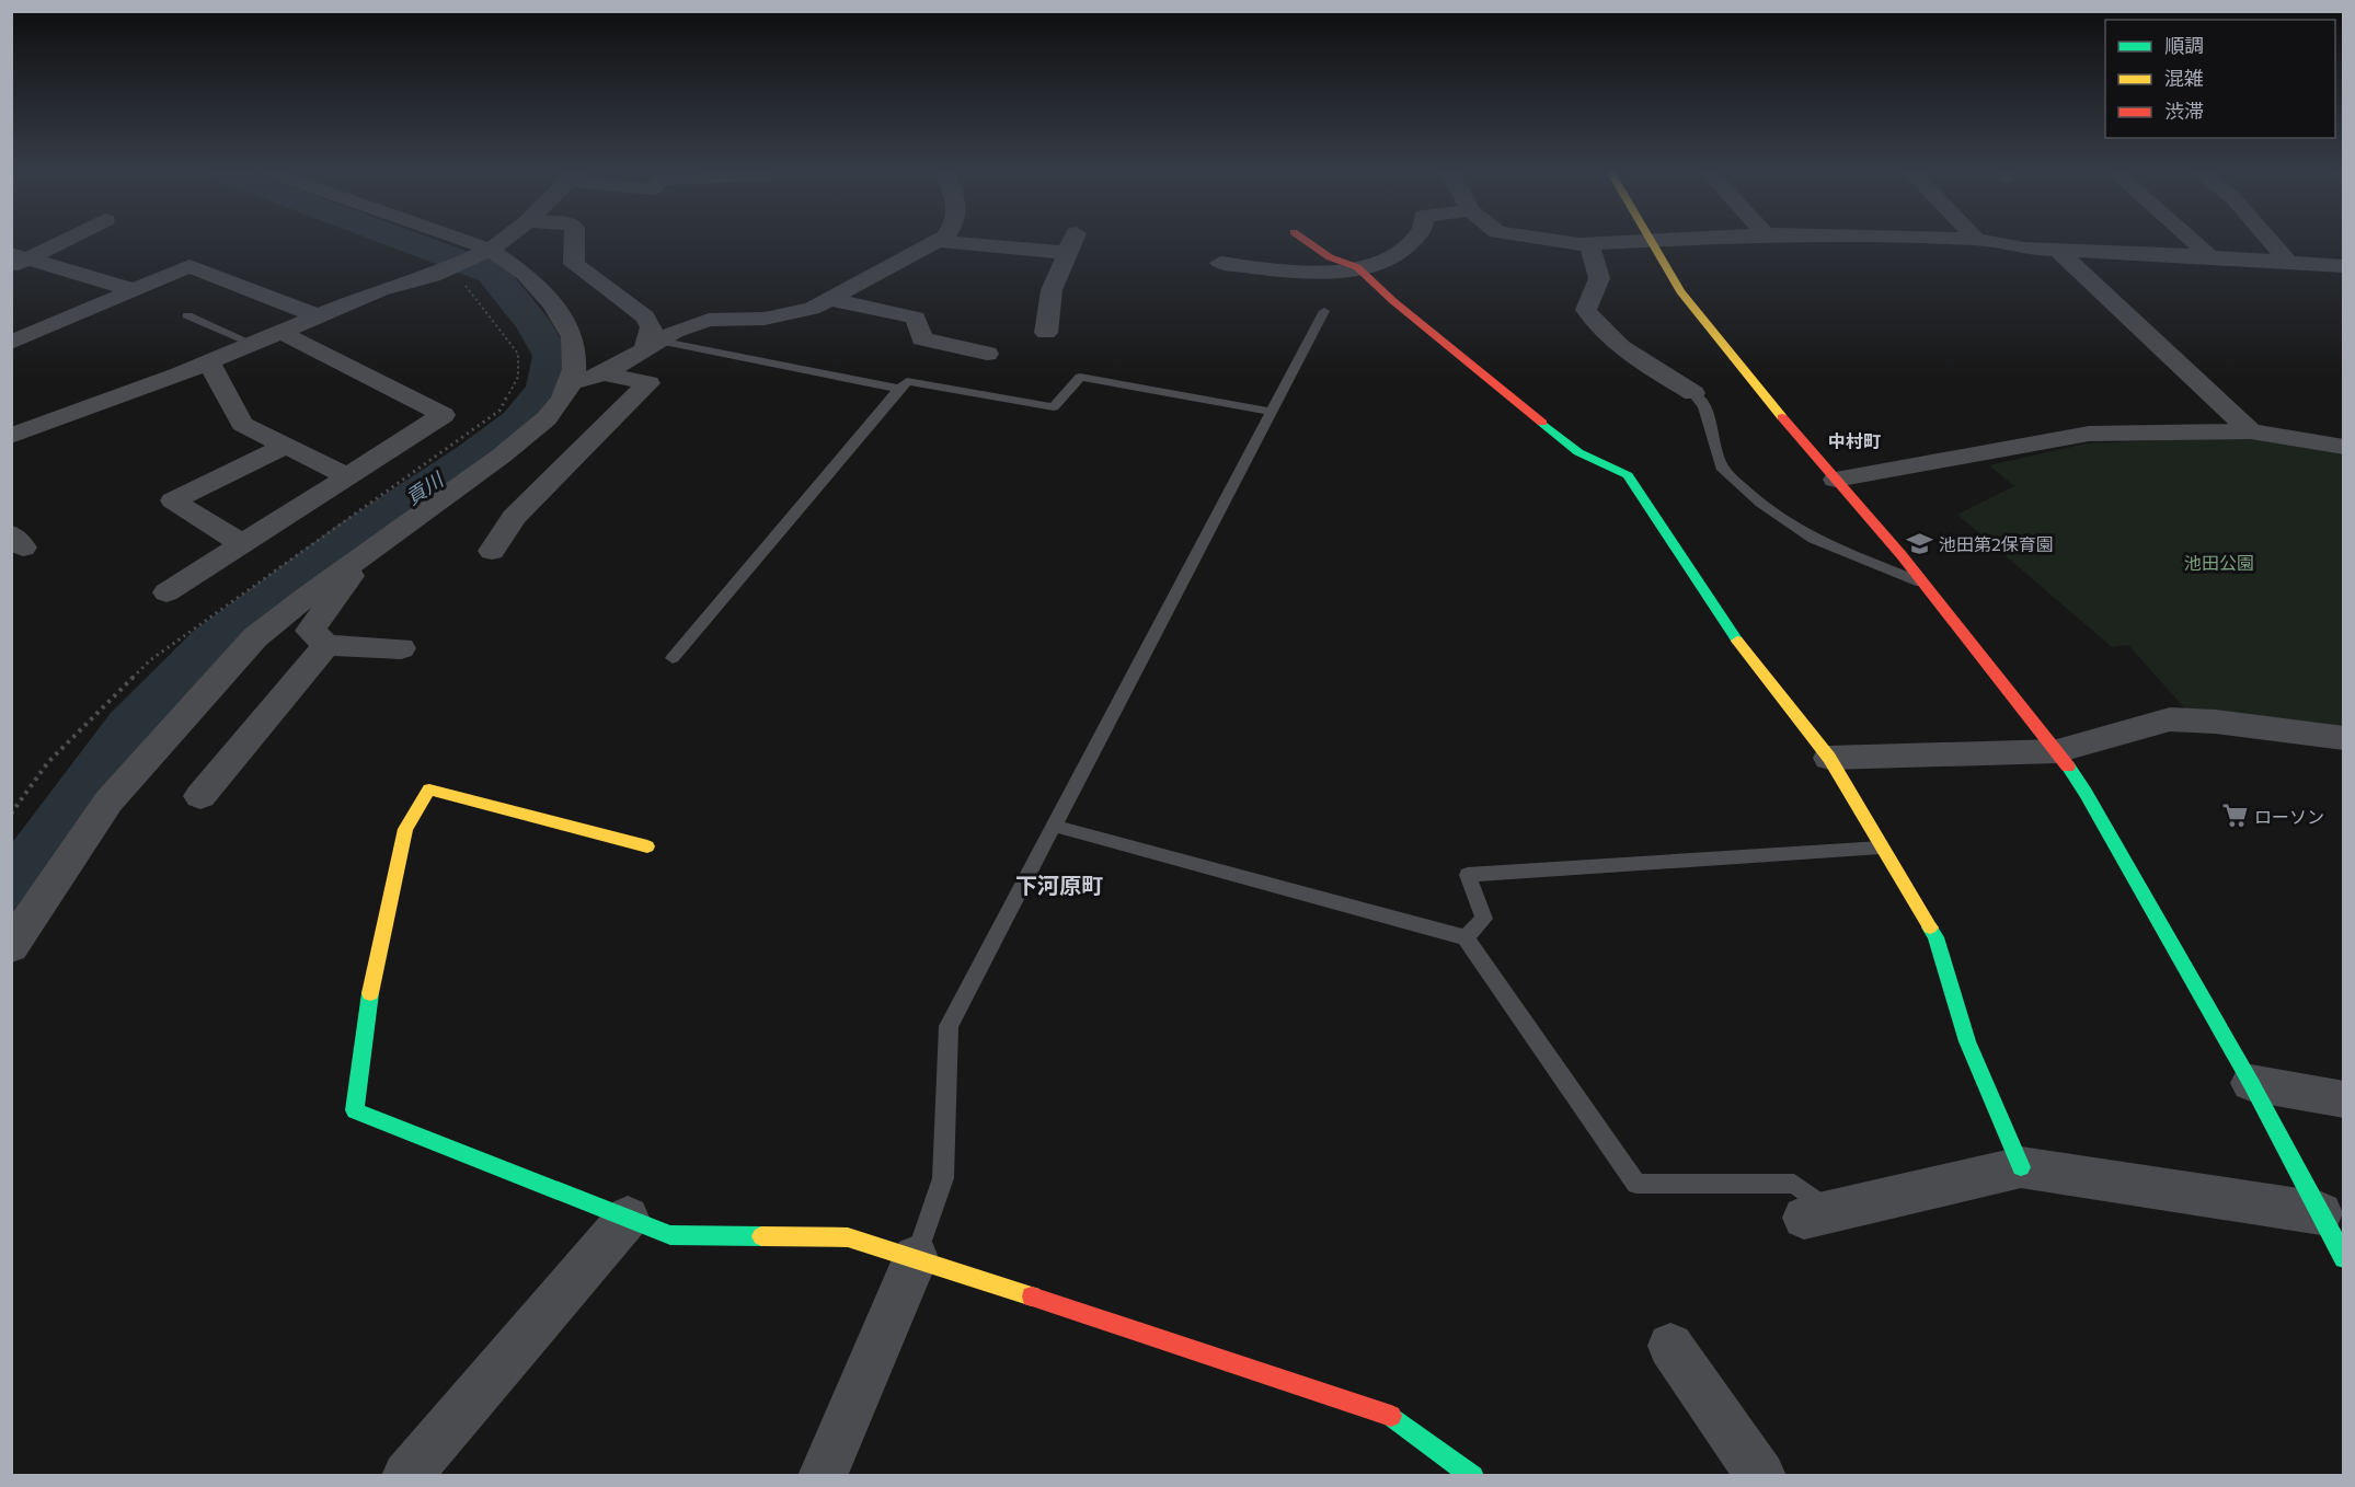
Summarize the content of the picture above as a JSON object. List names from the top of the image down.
{
  "districts": ["中村町", "下河原町"],
  "water": ["貢川"],
  "parks": ["池田公園"],
  "places": {
    "school or university": ["池田第2保育園"],
    "supermarket": ["ローソン"]
  },
  "legend": ["順調", "混雑", "渋滞"]
}
